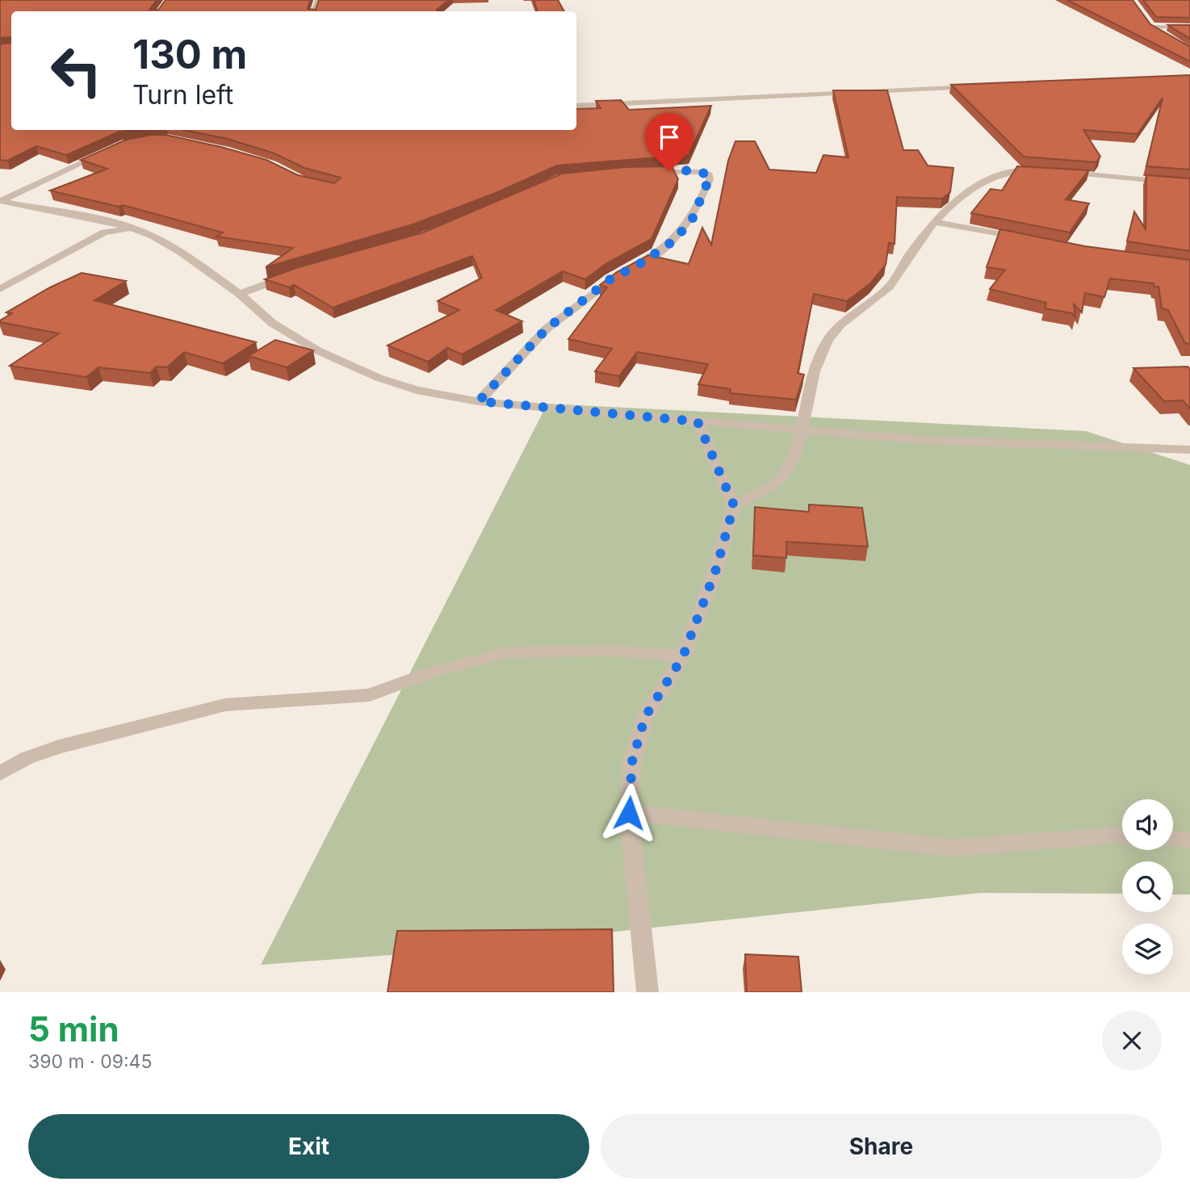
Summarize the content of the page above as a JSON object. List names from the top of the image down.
{
  "page": {
    "turn": ["130 m", "Turn left"],
    "heading": ["5 min", "390 m · 09:45"],
    "buttons": ["Exit", "Share"]
  }
}
